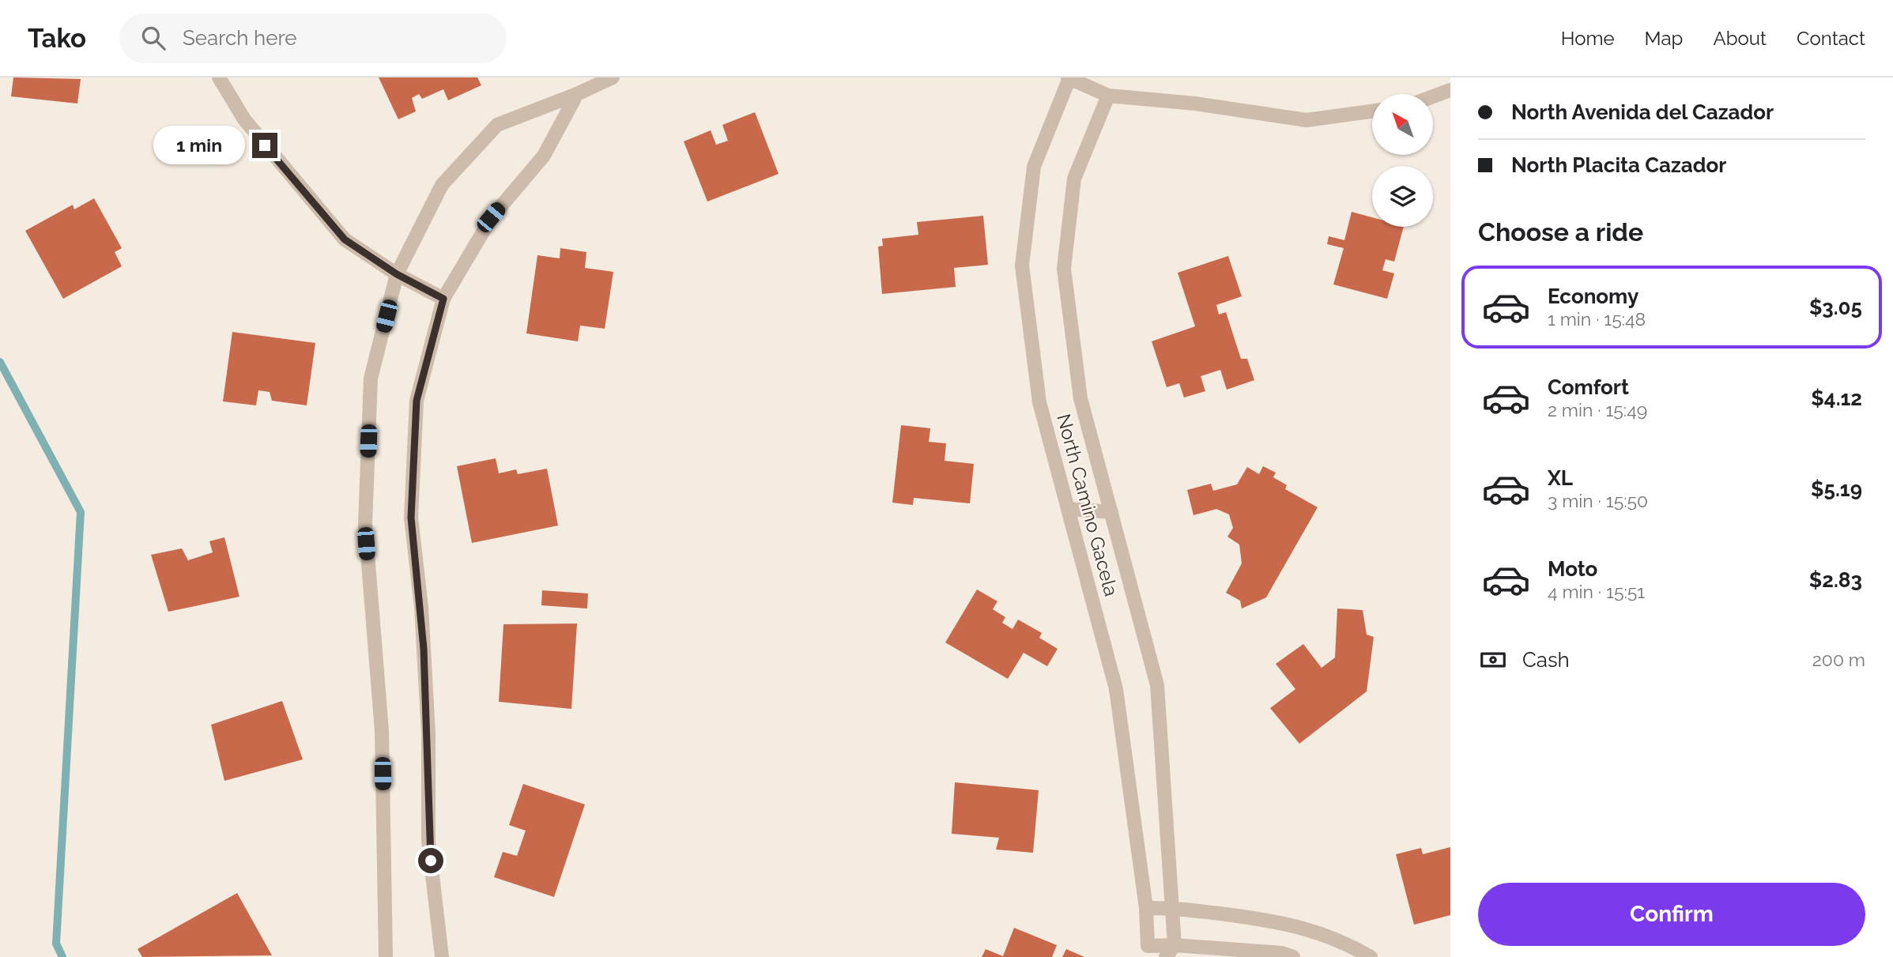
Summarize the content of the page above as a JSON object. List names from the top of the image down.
{
  "streets": {
    "street": ["North Camino Gacela"]
  },
  "north": "top left",
  "page": {
    "header": "Tako",
    "search": "Search here",
    "nav": [
      "Home",
      "Map",
      "About",
      "Contact"
    ],
    "banner": ["North Avenida del Cazador", "North Placita Cazador"],
    "bubble": "1 min",
    "heading": "Choose a ride",
    "list": [
      {
        "name": "Economy",
        "note": "1 min · 15:48",
        "value": "$3.05"
      },
      {
        "name": "Comfort",
        "note": "2 min · 15:49",
        "value": "$4.12"
      },
      {
        "name": "XL",
        "note": "3 min · 15:50",
        "value": "$5.19"
      },
      {
        "name": "Moto",
        "note": "4 min · 15:51",
        "value": "$2.83"
      }
    ],
    "pay": ["Cash", "200 m"],
    "buttons": "Confirm"
  }
}
